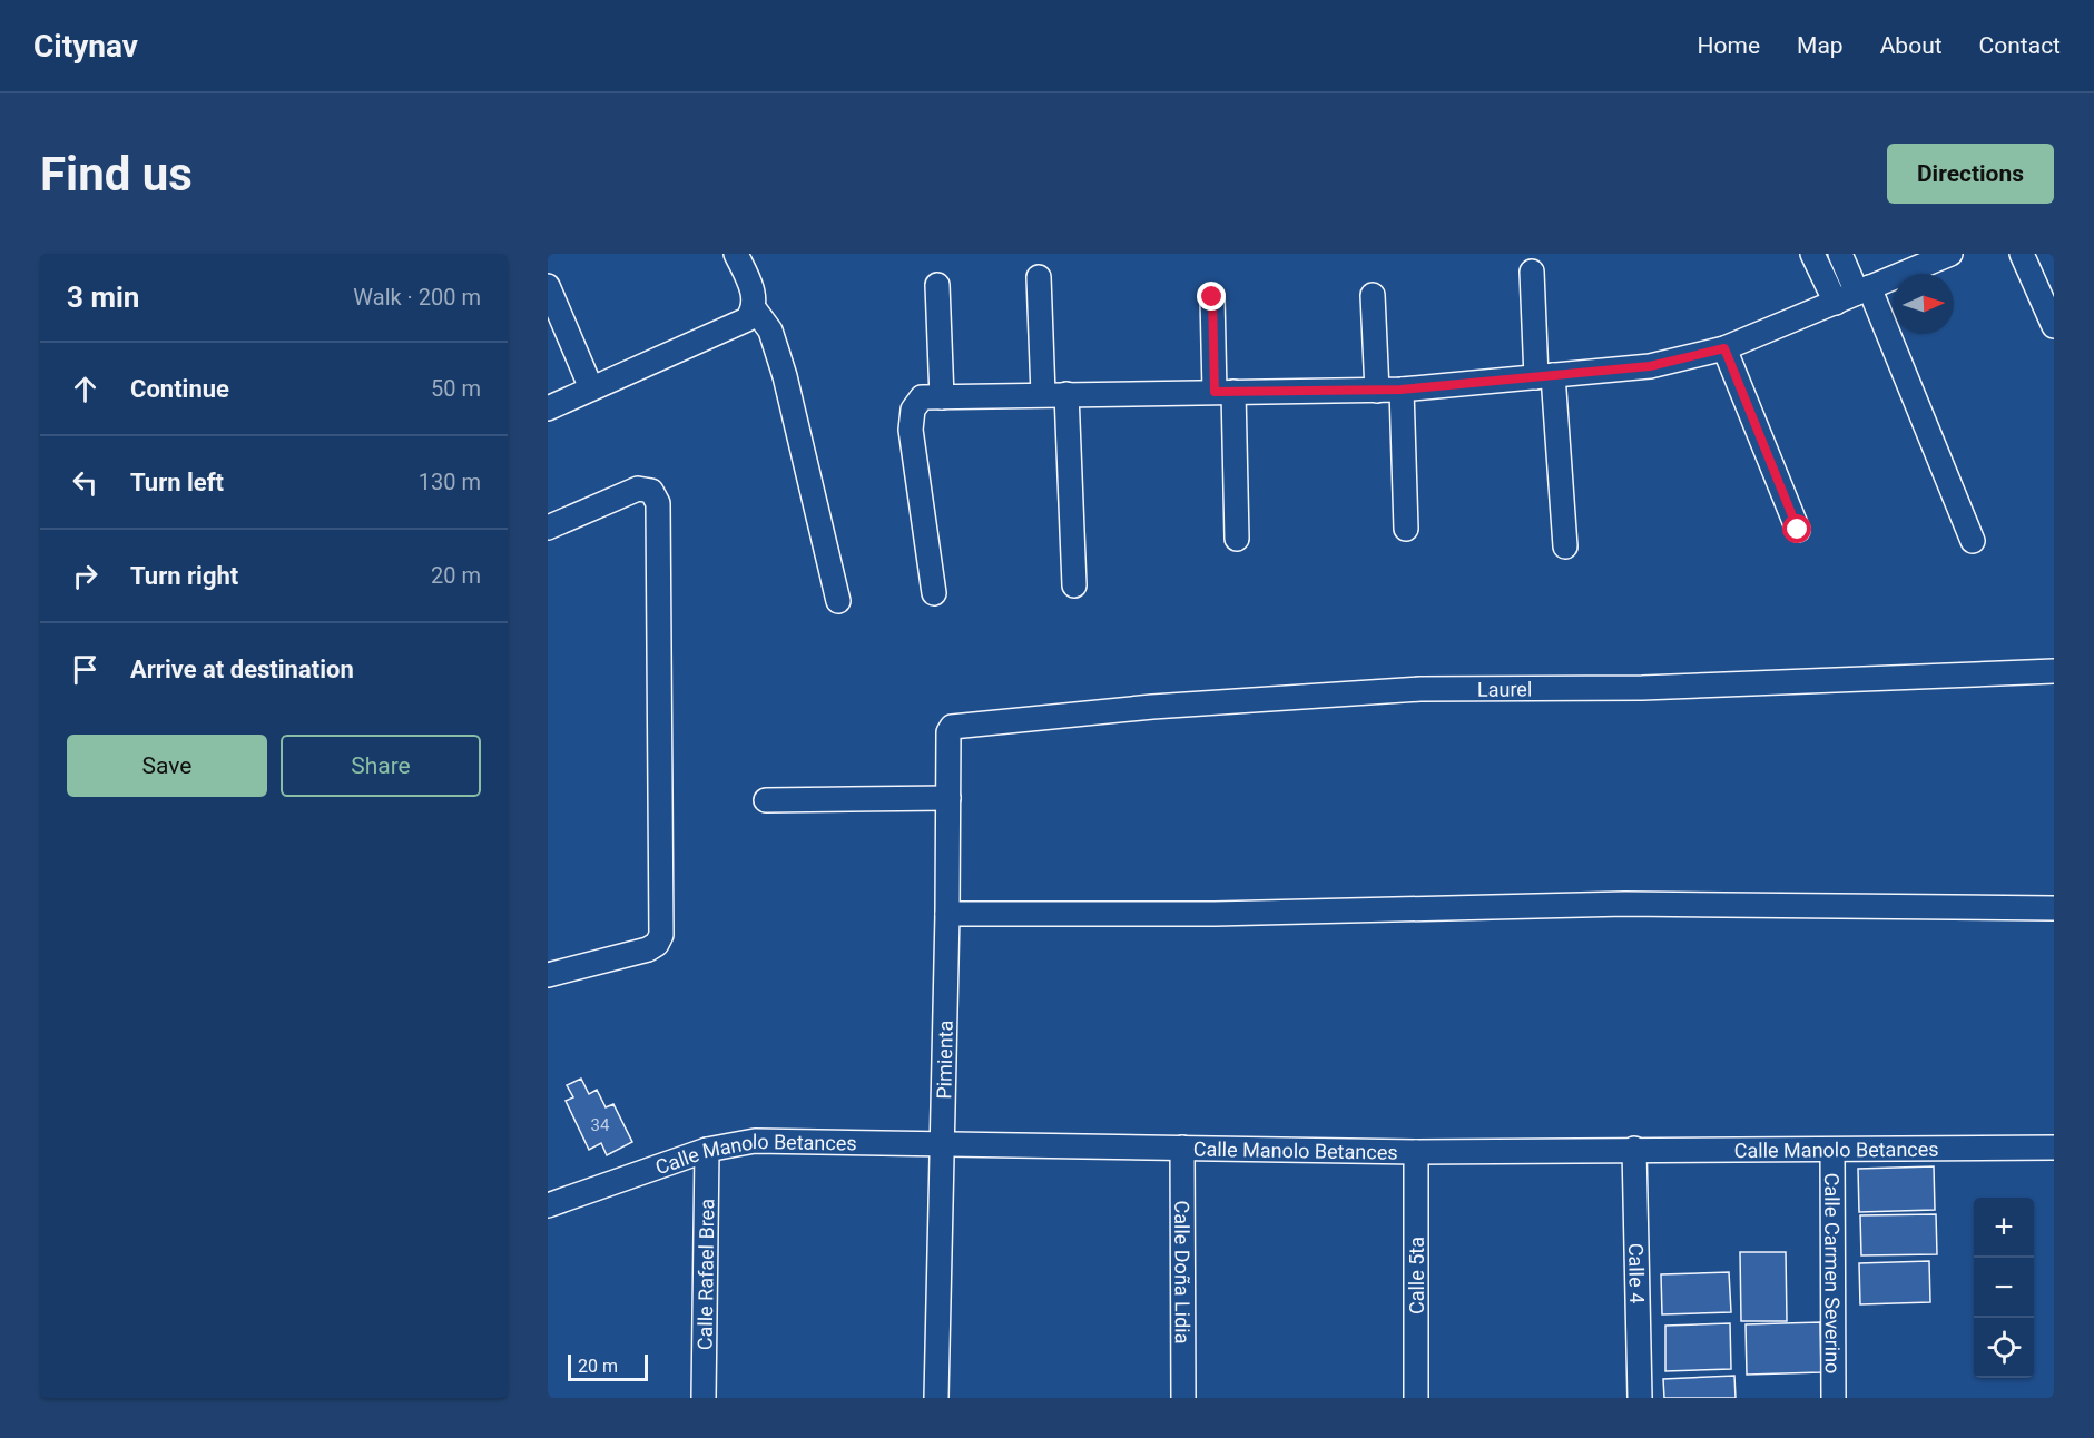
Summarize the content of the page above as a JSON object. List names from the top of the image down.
{
  "streets": {
    "street": [
      "Laurel",
      "Pimienta",
      "Calle Manolo Betances",
      "Calle Doña Lidia",
      "Calle Rafael Brea",
      "Calle 4",
      "Calle Carmen Severino",
      "Calle 5ta"
    ]
  },
  "crossings": [
    ["Laurel", "Pimienta"],
    ["Pimienta", "Calle Manolo Betances"],
    ["Calle Manolo Betances", "Calle Doña Lidia"],
    ["Calle Manolo Betances", "Calle Rafael Brea"],
    ["Calle Manolo Betances", "Calle 4"],
    ["Calle Manolo Betances", "Calle Carmen Severino"],
    ["Calle Manolo Betances", "Calle 5ta"]
  ],
  "house_numbers": ["34"],
  "scale_bar": "20 m",
  "north": "right",
  "page": {
    "header": "Citynav",
    "nav": [
      "Home",
      "Map",
      "About",
      "Contact"
    ],
    "buttons": [
      "Directions",
      ["Save", "Share"]
    ],
    "title": "Find us",
    "heading": ["3 min", "Walk · 200 m"],
    "list": [
      ["Continue", "50 m"],
      ["Turn left", "130 m"],
      ["Turn right", "20 m"],
      "Arrive at destination"
    ],
    "map_buttons": ["+", "−"],
    "scale": "20 m"
  }
}
